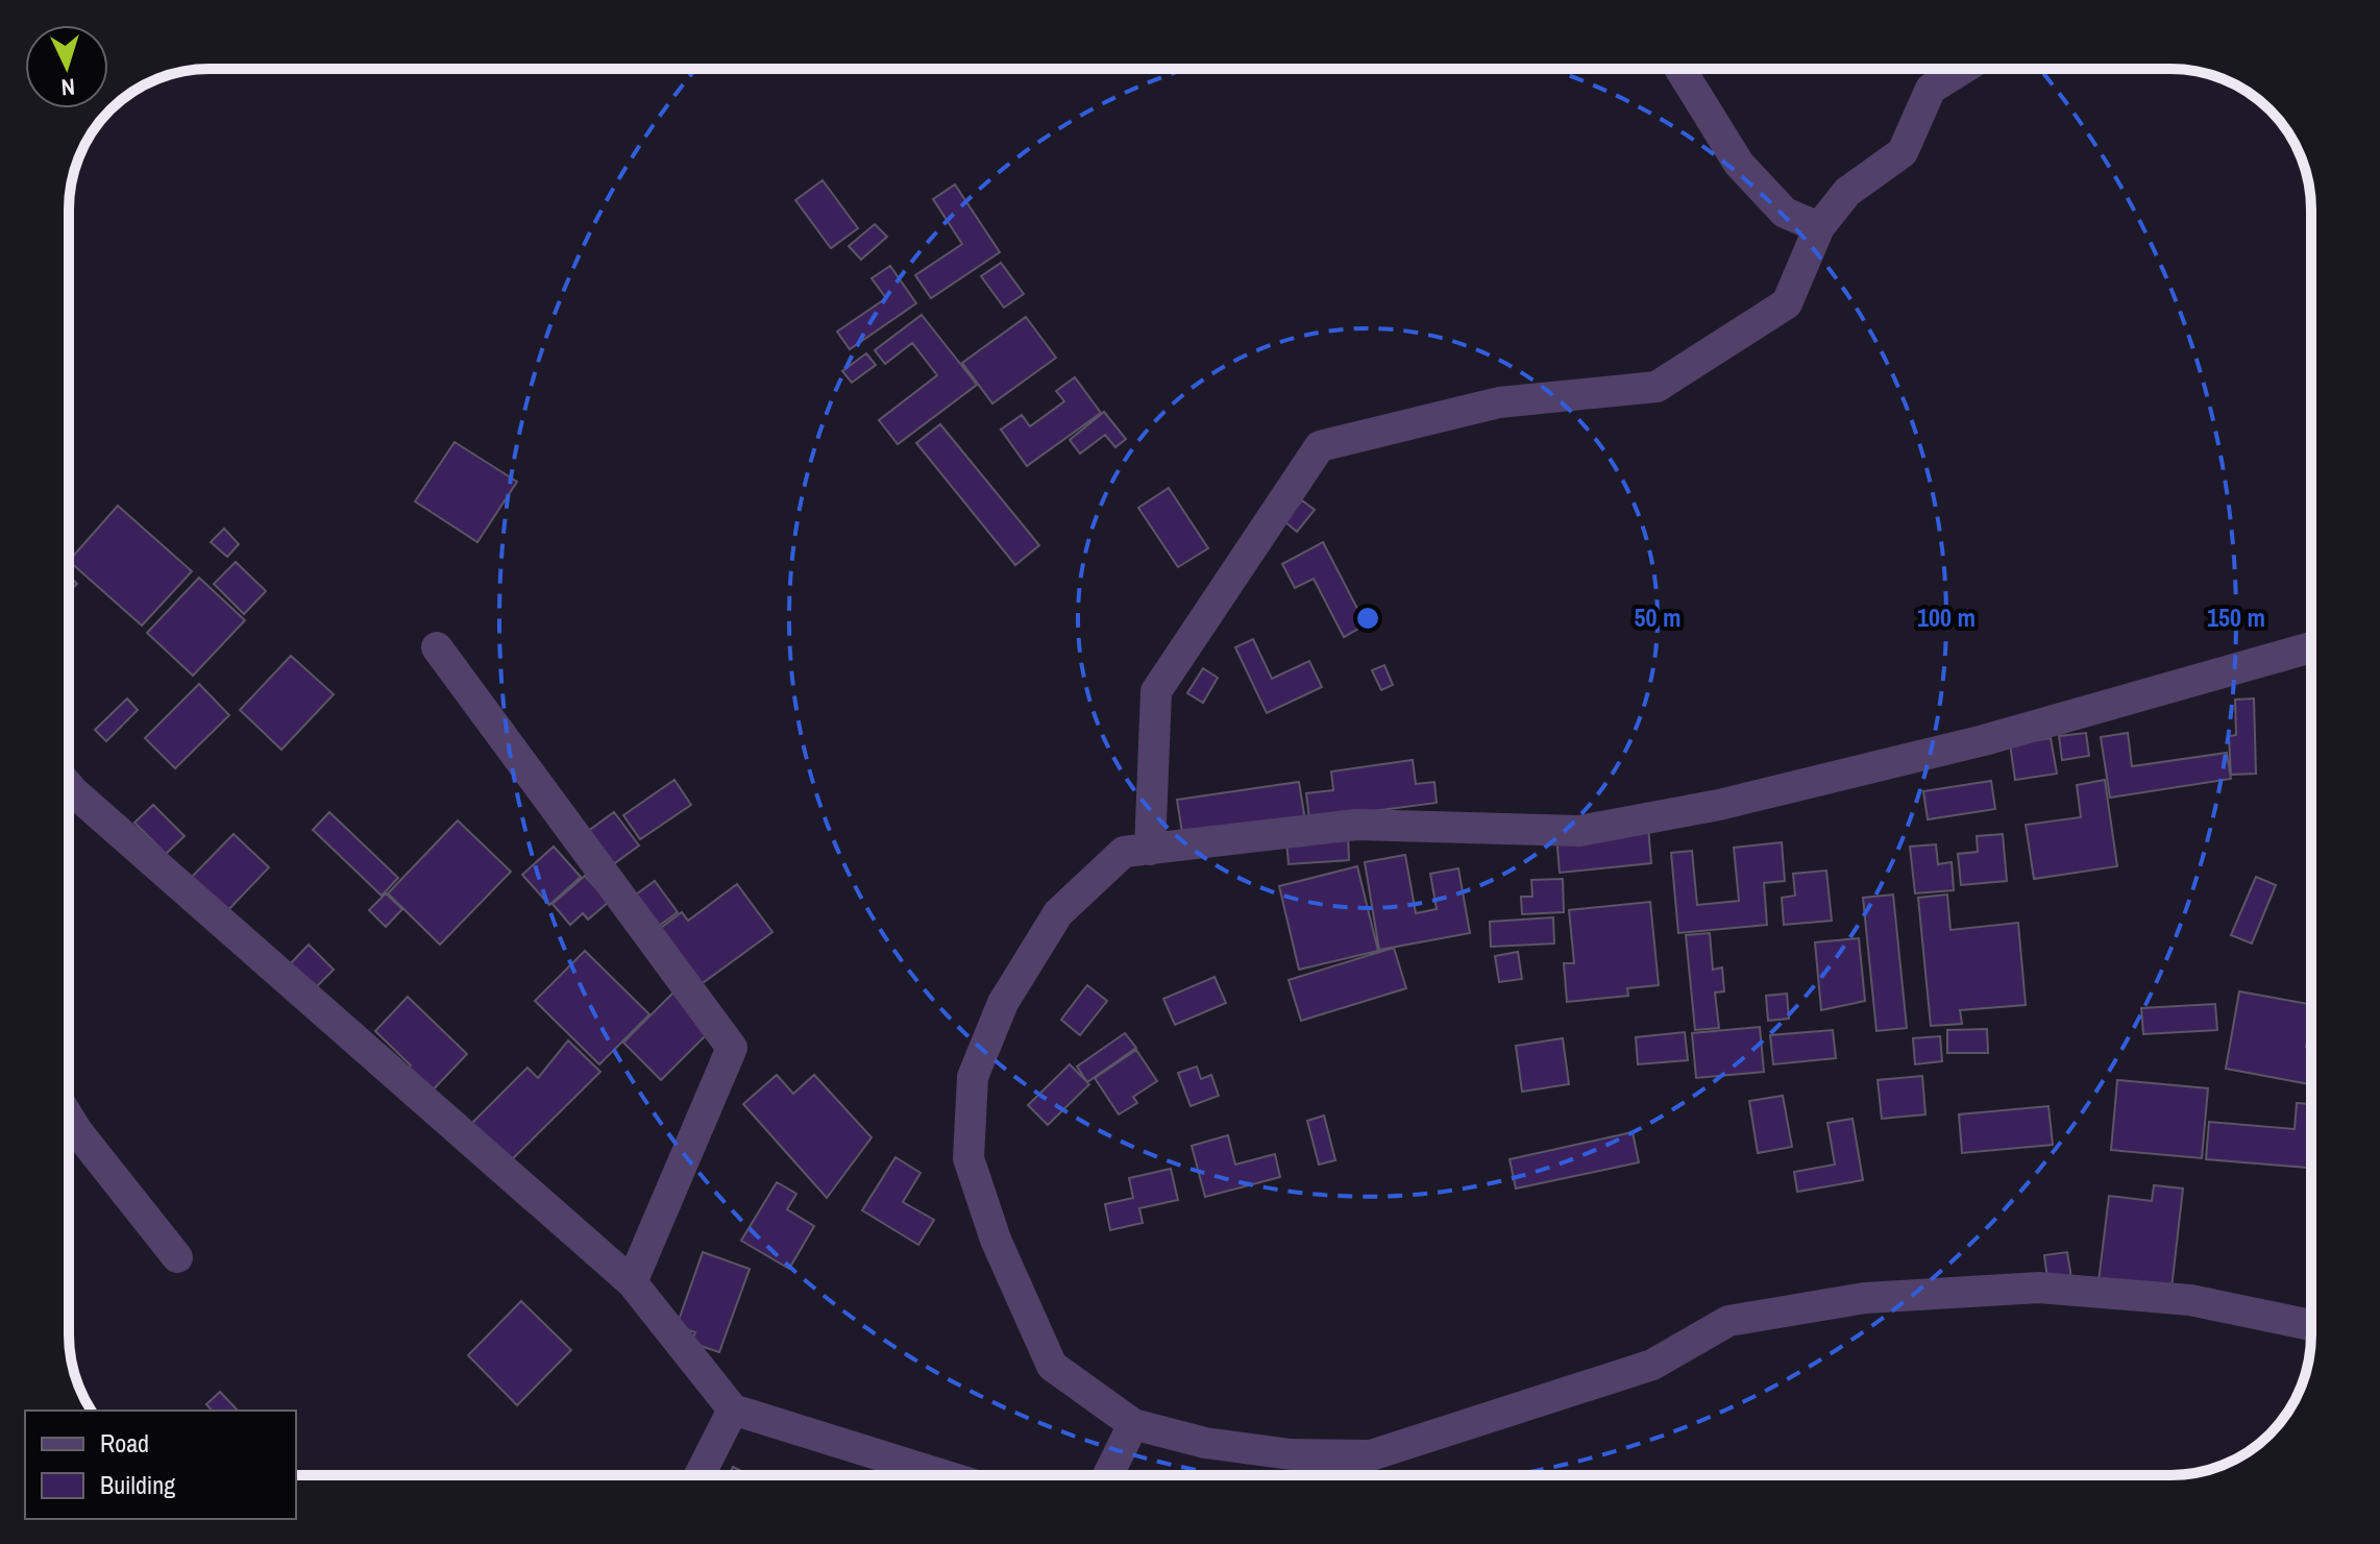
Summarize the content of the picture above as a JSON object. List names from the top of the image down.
{
  "legend": ["Road", "Building"],
  "north": "bottom",
  "rings": ["50 m", "100 m", "150 m"]
}
